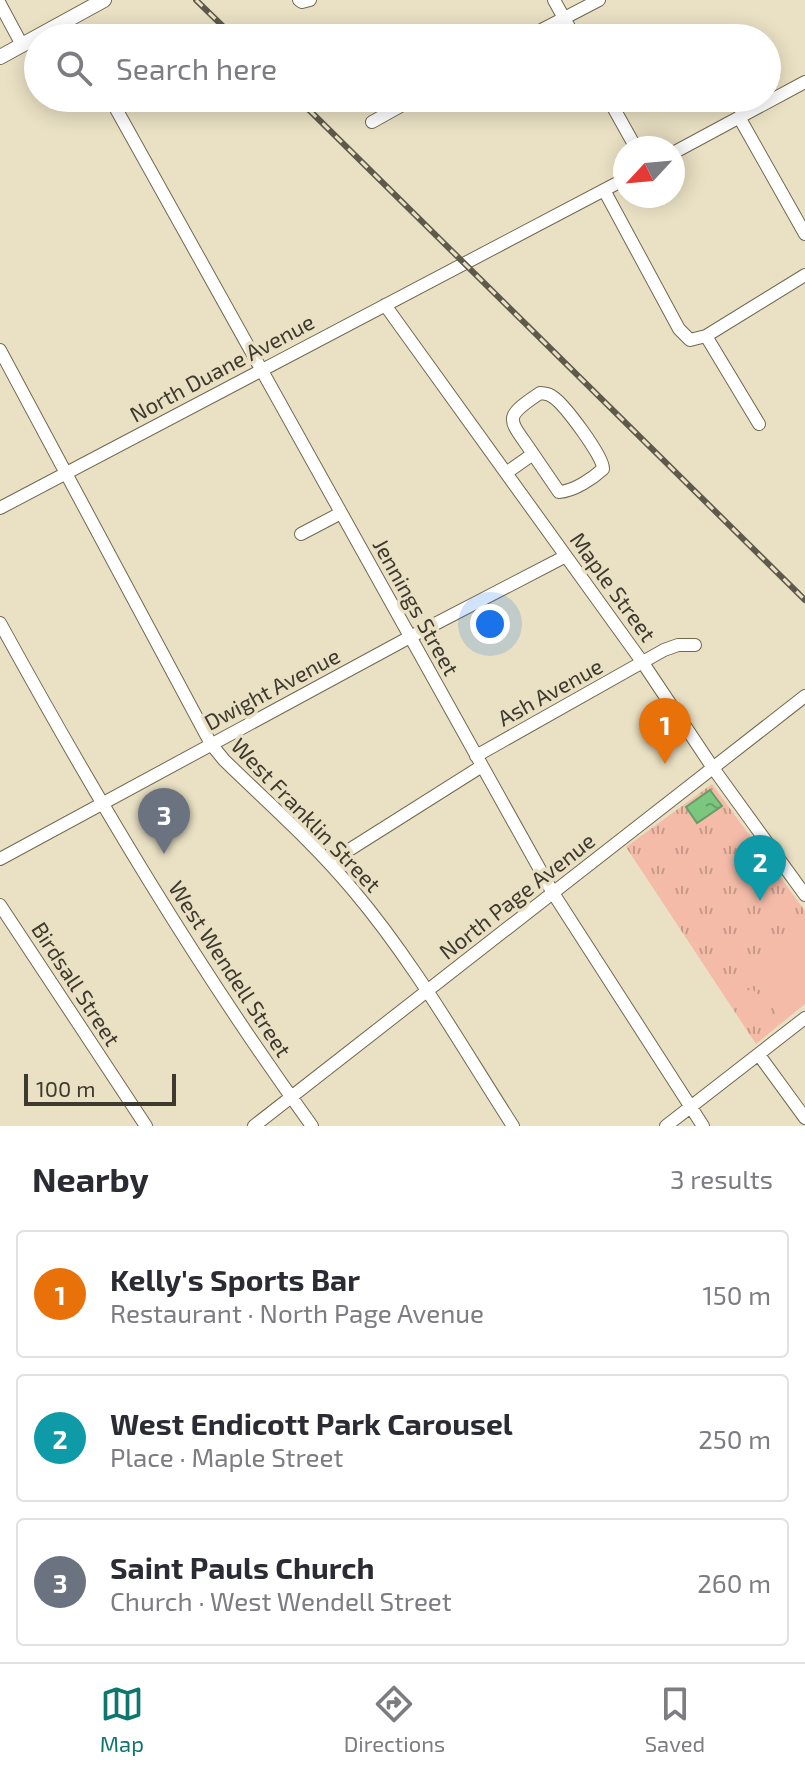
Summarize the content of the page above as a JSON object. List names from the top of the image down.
{
  "streets": {
    "street": [
      "North Duane Avenue",
      "Maple Street",
      "Jennings Street",
      "Dwight Avenue",
      "Ash Avenue",
      "West Franklin Street",
      "North Page Avenue",
      "West Wendell Street",
      "Birdsall Street"
    ]
  },
  "crossings": [
    ["North Duane Avenue", "Maple Street"],
    ["North Duane Avenue", "Jennings Street"],
    ["North Duane Avenue", "West Franklin Street"],
    ["Maple Street", "Dwight Avenue"],
    ["Maple Street", "Ash Avenue"],
    ["Maple Street", "North Page Avenue"],
    ["Jennings Street", "Dwight Avenue"],
    ["Jennings Street", "Ash Avenue"],
    ["Jennings Street", "North Page Avenue"],
    ["Dwight Avenue", "West Franklin Street"],
    ["Dwight Avenue", "West Wendell Street"],
    ["Ash Avenue", "West Franklin Street"],
    ["West Franklin Street", "North Page Avenue"],
    ["North Page Avenue", "West Wendell Street"]
  ],
  "scale_bar": "100 m",
  "north": "bottom left",
  "page": {
    "search": "Search here",
    "pins": ["1", "3", "2"],
    "scale": "100 m",
    "heading": ["Nearby", "3 results"],
    "list": [
      {
        "mark": "1",
        "name": "Kelly's Sports Bar",
        "note": "Restaurant · North Page Avenue",
        "value": "150 m"
      },
      {
        "mark": "2",
        "name": "West Endicott Park Carousel",
        "note": "Place · Maple Street",
        "value": "250 m"
      },
      {
        "mark": "3",
        "name": "Saint Pauls Church",
        "note": "Church · West Wendell Street",
        "value": "260 m"
      }
    ],
    "nav": ["Map", "Directions", "Saved"]
  }
}
